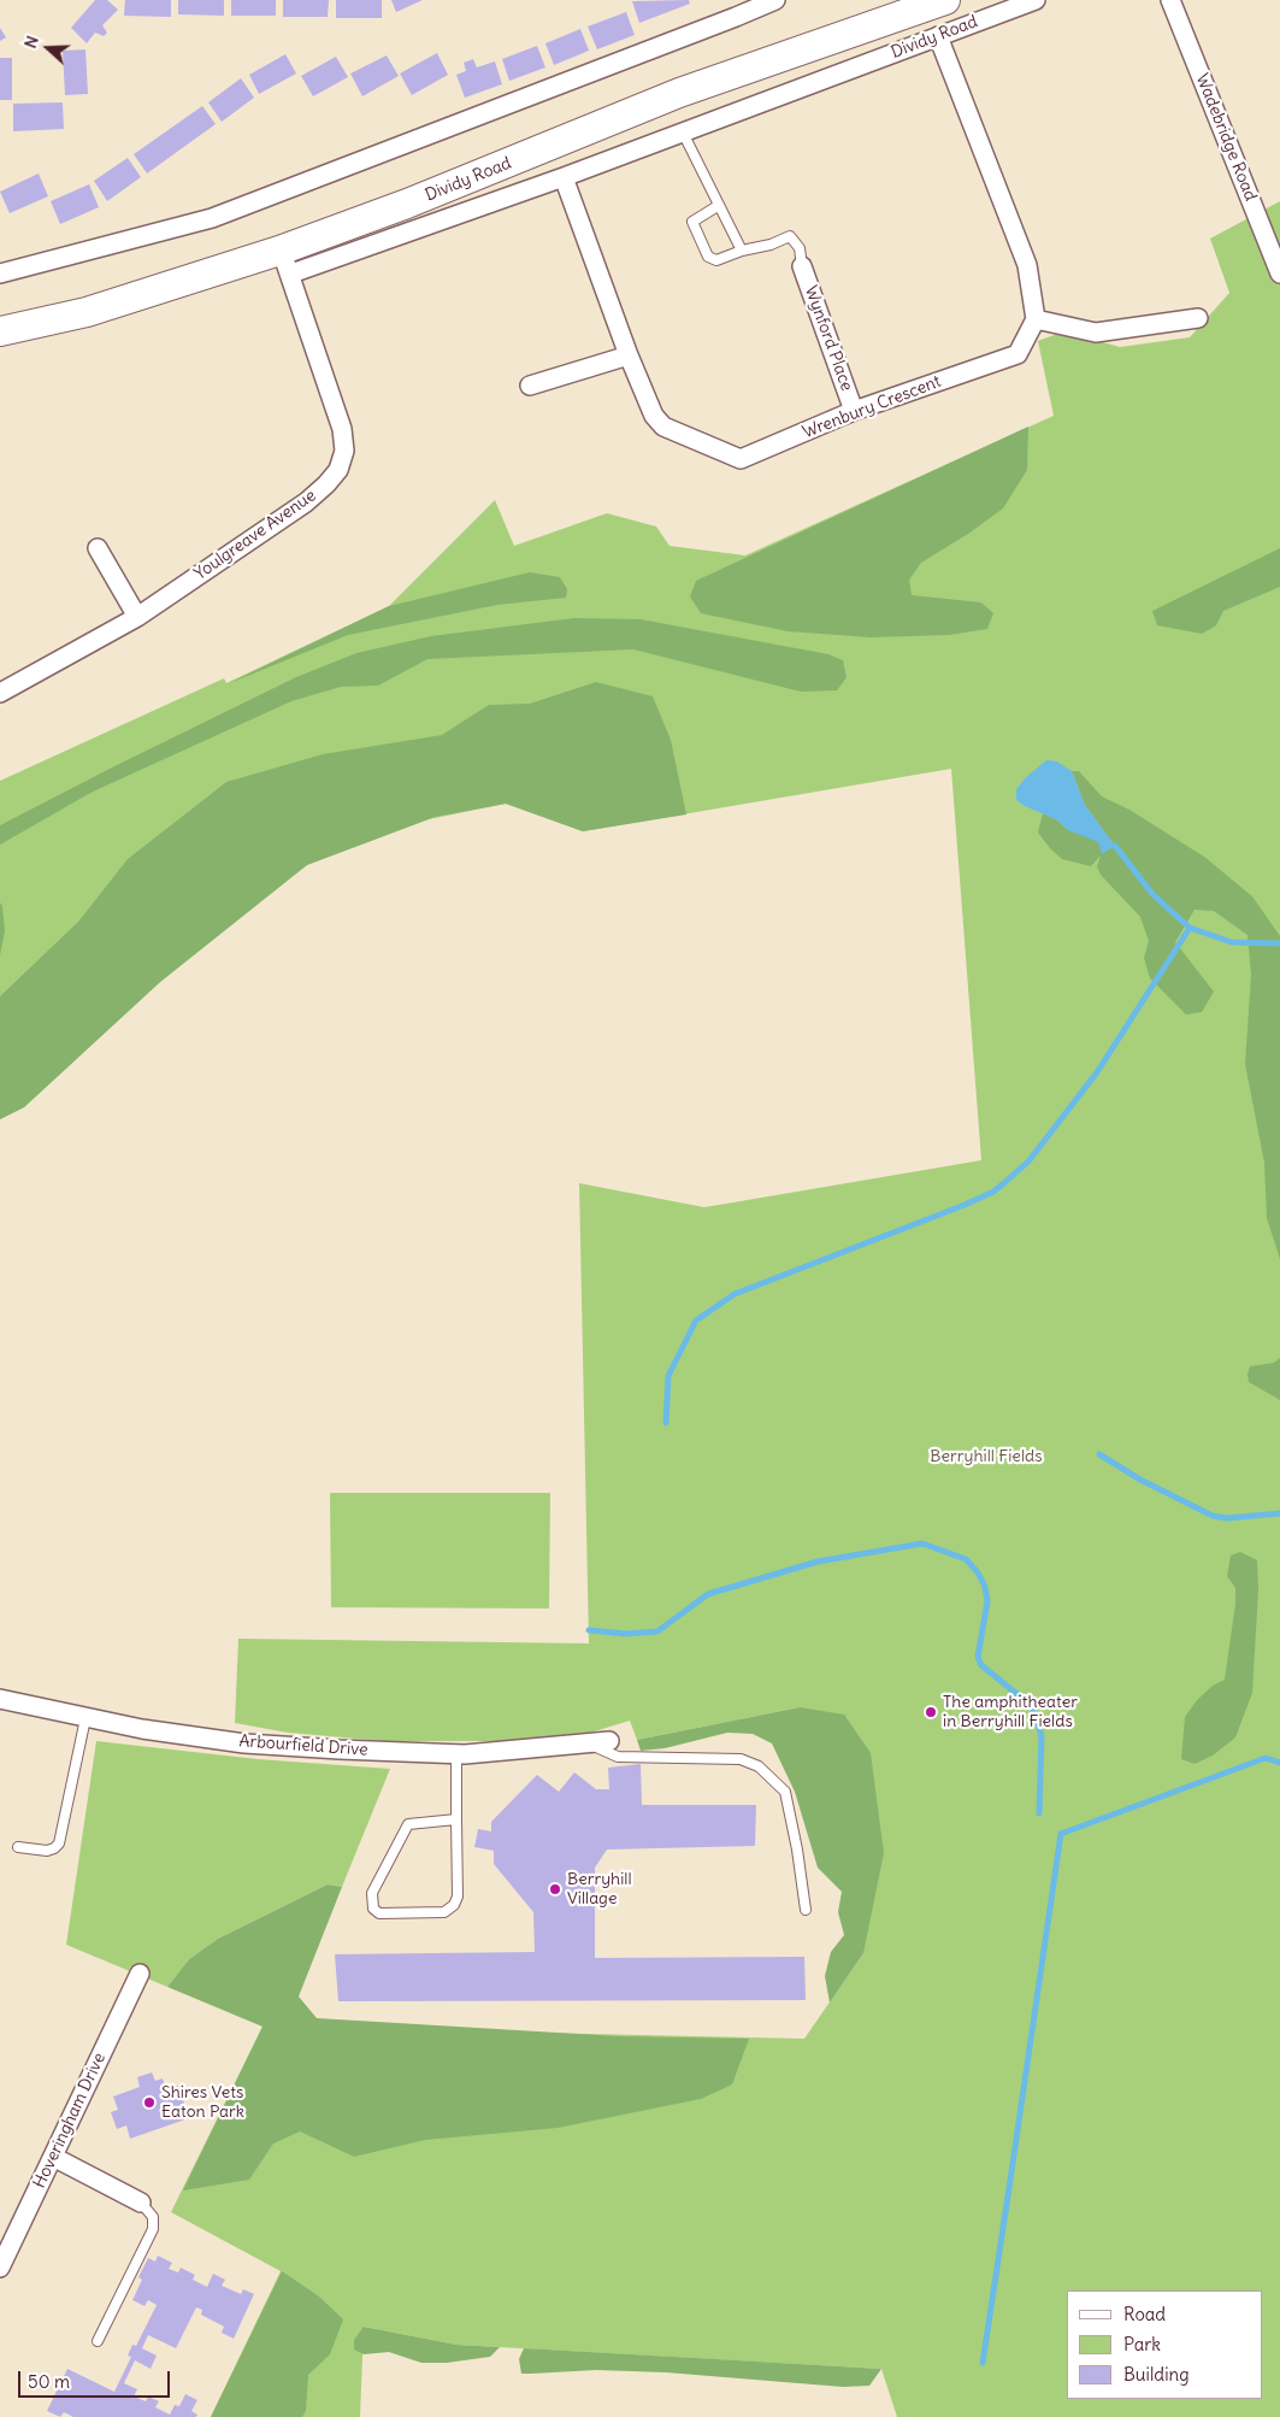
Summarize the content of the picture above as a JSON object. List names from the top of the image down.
{
  "streets": {
    "main road": ["Dividy Road"],
    "street": [
      "Wadebridge Road",
      "Wynford Place",
      "Wrenbury Crescent",
      "Youlgreave Avenue",
      "Arbourfield Drive",
      "Hoveringham Drive"
    ]
  },
  "crossings": [
    ["Dividy Road", "Wrenbury Crescent"],
    ["Dividy Road", "Youlgreave Avenue"],
    ["Wynford Place", "Wrenbury Crescent"]
  ],
  "parks": ["Berryhill Fields"],
  "places": ["The amphitheater in Berryhill Fields", "Berryhill Village", "Shires Vets Eaton Park"],
  "legend": ["Road", "Park", "Building"],
  "scale_bar": "50 m",
  "north": "left"
}
